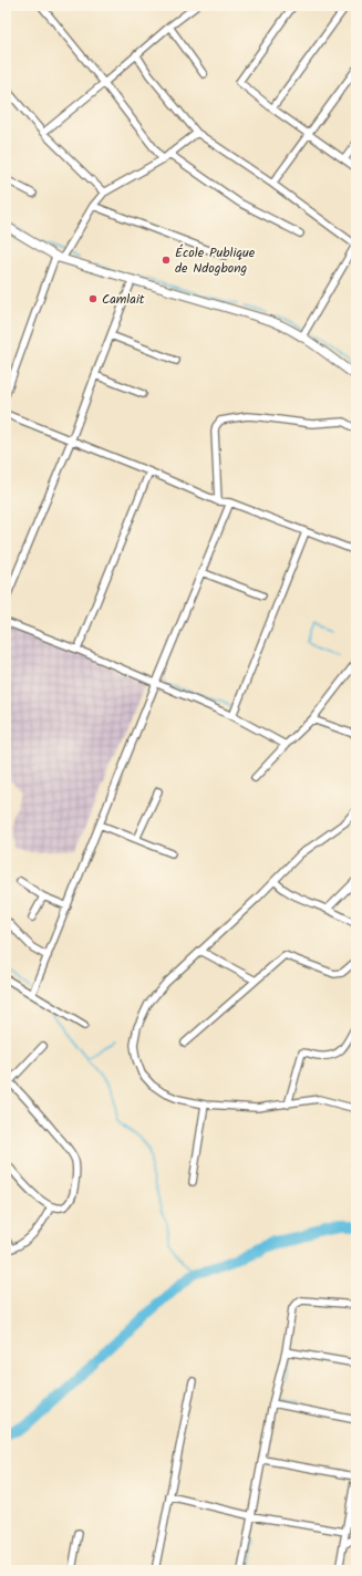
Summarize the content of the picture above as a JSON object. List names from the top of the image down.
{
  "places": ["École Publique de Ndogbong", "Camlait"]
}
